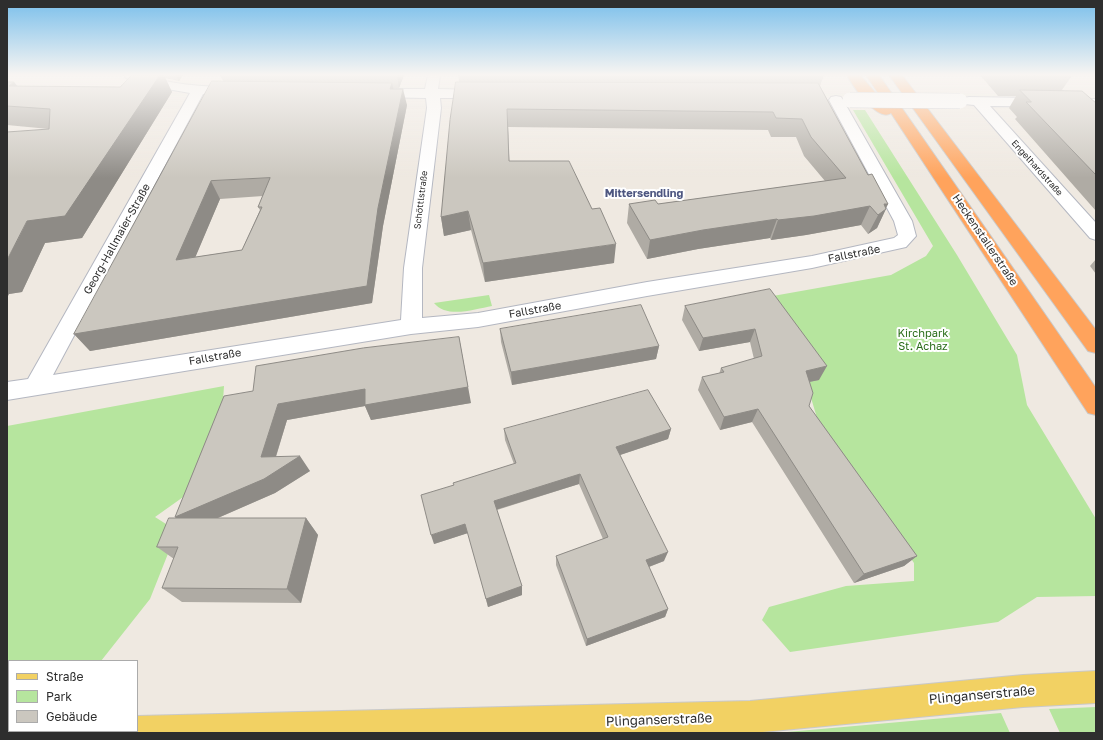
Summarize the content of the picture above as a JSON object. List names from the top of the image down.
{
  "streets": {
    "highway": ["Heckenstallerstraße"],
    "main road": ["Plinganserstraße"],
    "street": [
      "Engelhardstraße",
      "Schöttlstraße",
      "Georg-Hallmaier-Straße",
      "Fallstraße"
    ]
  },
  "crossings": [
    ["Schöttlstraße", "Fallstraße"],
    ["Georg-Hallmaier-Straße", "Fallstraße"]
  ],
  "districts": ["Mittersendling"],
  "parks": ["Kirchpark St. Achaz"],
  "legend": ["Straße", "Park", "Gebäude"]
}
